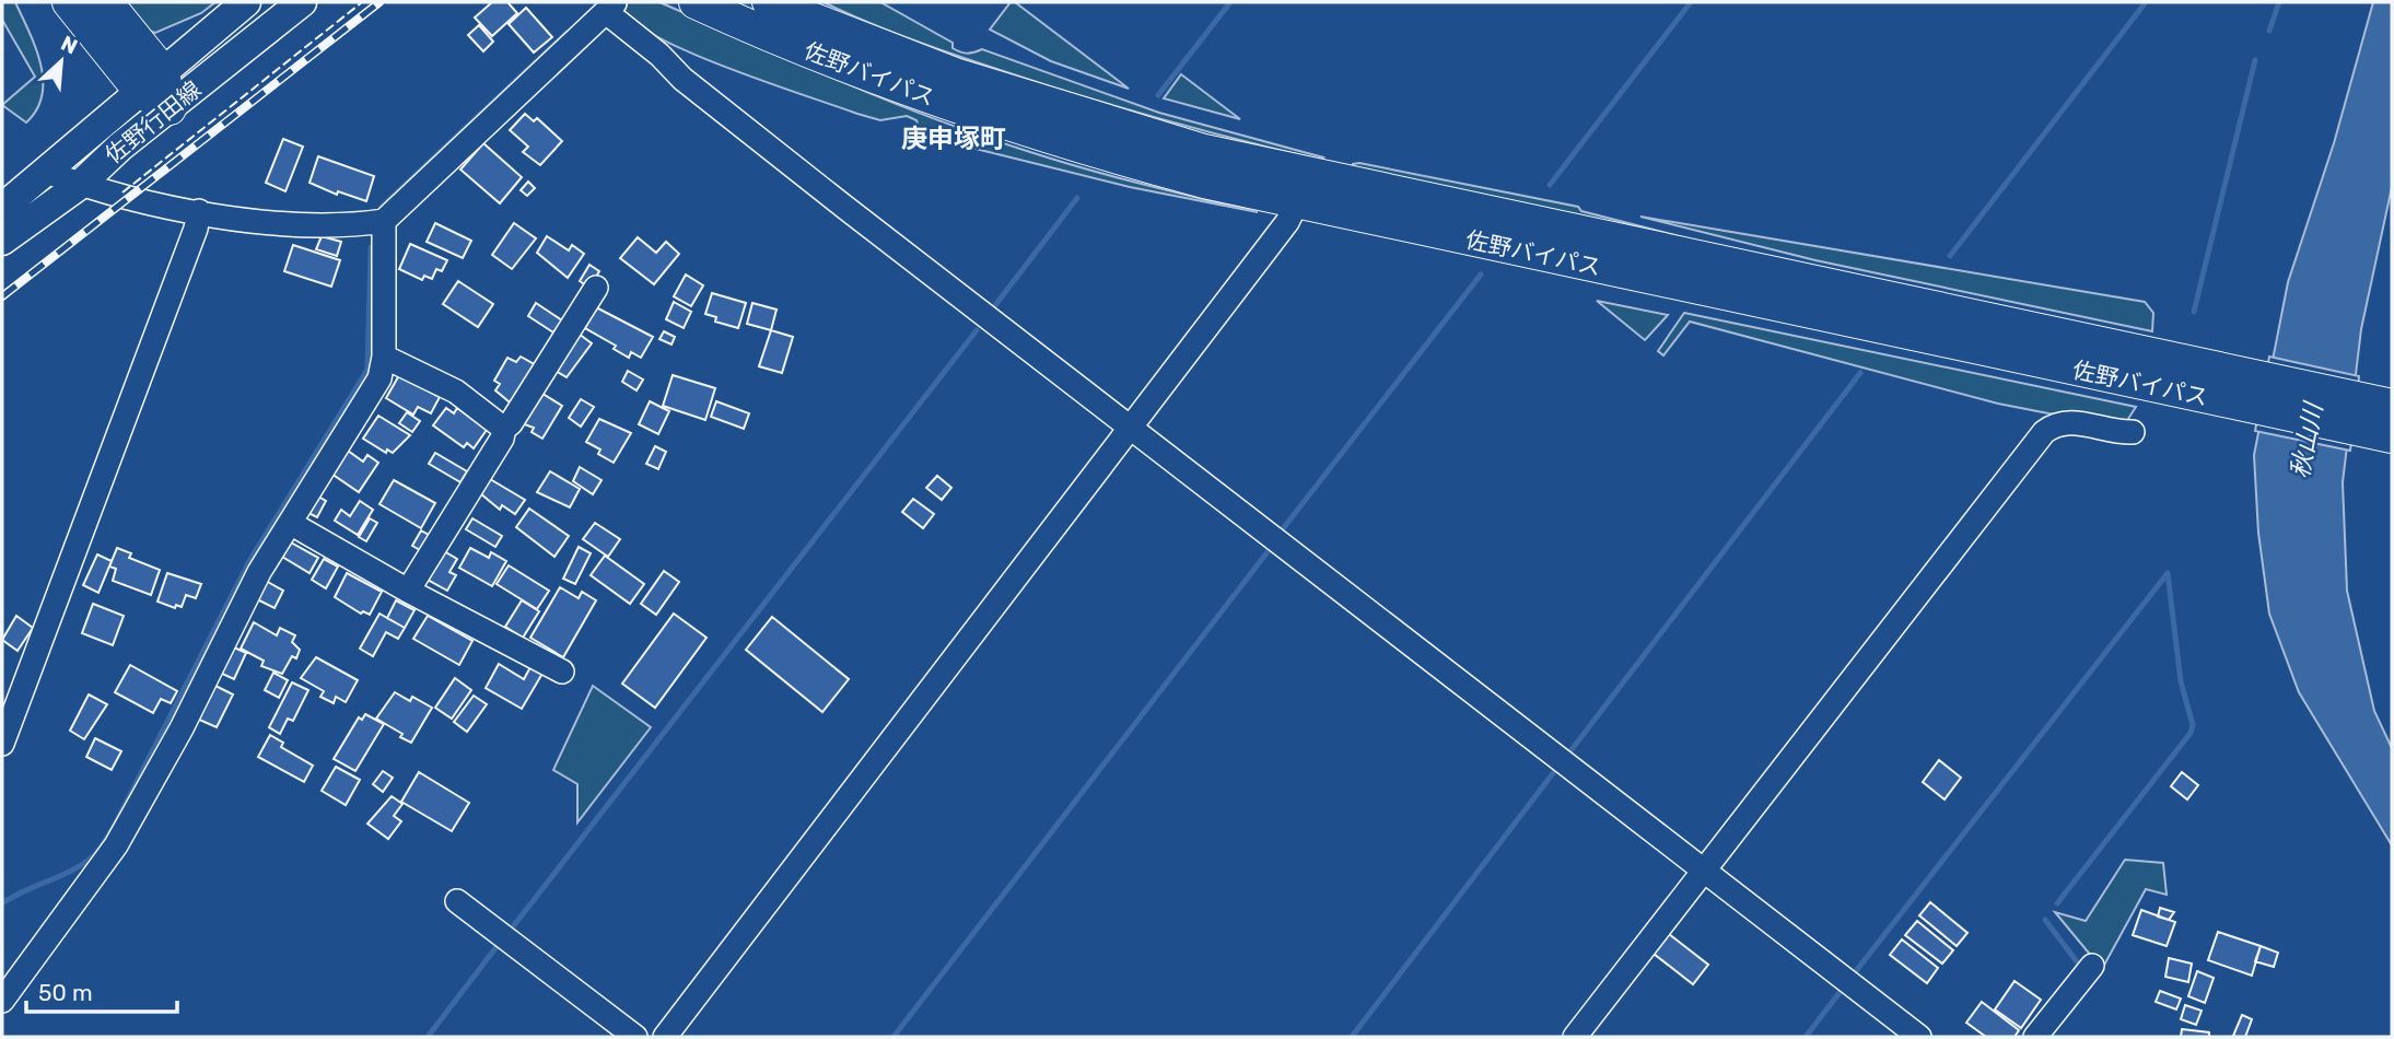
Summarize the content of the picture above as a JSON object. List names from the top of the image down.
{
  "streets": {
    "highway": ["佐野バイパス"],
    "main road": ["佐野行田線"]
  },
  "districts": ["庚申塚町"],
  "water": ["秋山川"],
  "scale_bar": "50 m",
  "north": "top right"
}
